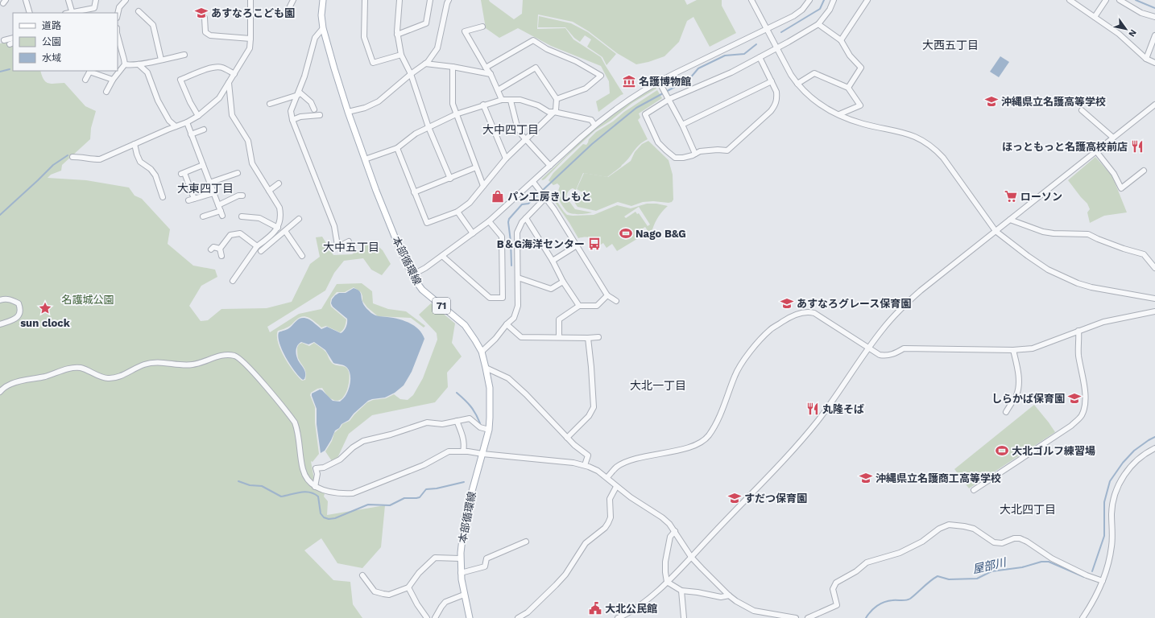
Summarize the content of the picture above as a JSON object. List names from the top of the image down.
{
  "streets": {
    "main road": ["本部循環線", "71"]
  },
  "districts": [
    "大西五丁目",
    "大中四丁目",
    "大東四丁目",
    "大中五丁目",
    "大北一丁目",
    "大北四丁目"
  ],
  "water": ["屋部川"],
  "parks": ["名護城公園"],
  "places": {
    "school or university": [
      "あすなろこども園",
      "沖縄県立名護高等学校",
      "あすなろグレース保育園",
      "しらかば保育園",
      "沖縄県立名護商工高等学校",
      "すだつ保育園"
    ],
    "museum": ["名護博物館"],
    "restaurant": ["ほっともっと名護高校前店", "丸隆そば"],
    "shop": ["パン工房きしもと"],
    "supermarket": ["ローソン"],
    "sports": ["Nago B&G", "大北ゴルフ練習場"],
    "bus stop": ["B＆G海洋センター"],
    "place": ["sun clock"],
    "public building": ["大北公民館"]
  },
  "legend": ["道路", "公園", "水域"],
  "north": "bottom right"
}
